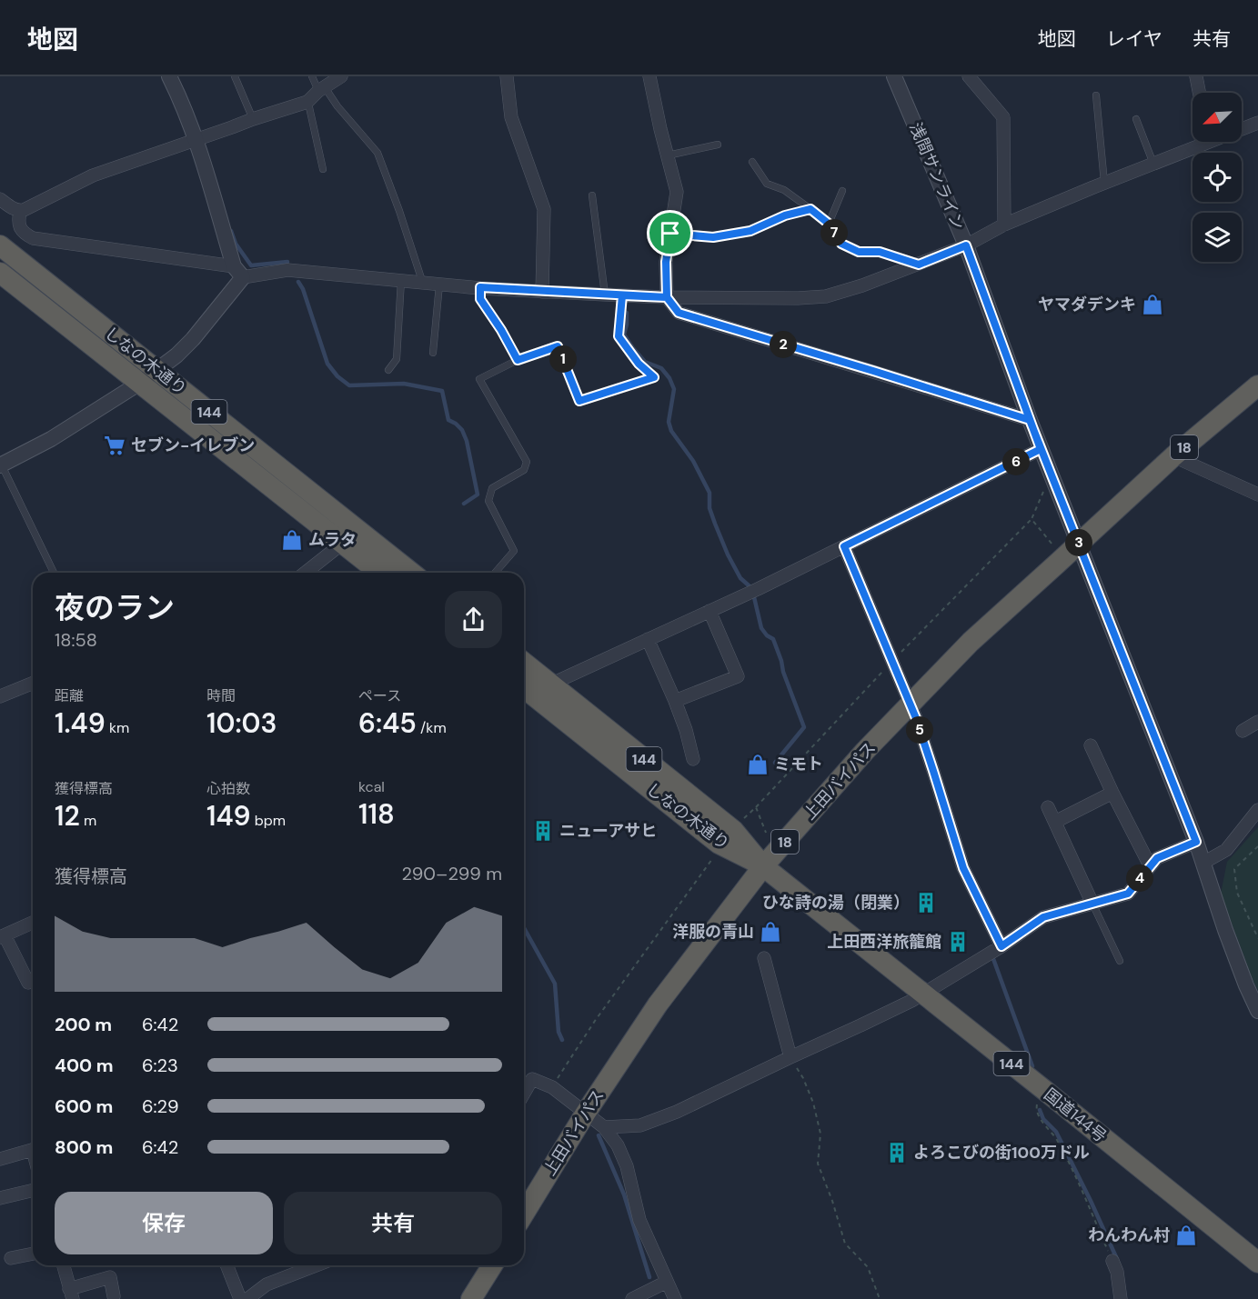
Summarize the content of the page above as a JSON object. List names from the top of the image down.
{
  "streets": {
    "highway": [
      "しなの木通り",
      "144",
      "18",
      "上田バイパス",
      "国道144号"
    ],
    "street": ["浅間サンライン"]
  },
  "crossings": [
    ["浅間サンライン", "上田バイパス"],
    ["しなの木通り", "上田バイパス"],
    ["しなの木通り", "国道144号"],
    ["上田バイパス", "国道144号"]
  ],
  "places": {
    "shop": [
      "ヤマダデンキ",
      "ムラタ",
      "ミモト",
      "洋服の青山",
      "わんわん村"
    ],
    "supermarket": ["セブン-イレブン"],
    "building": [
      "ニューアサヒ",
      "ひな詩の湯（閉業）",
      "上田西洋旅籠館",
      "よろこびの街100万ドル"
    ]
  },
  "north": "bottom left",
  "page": {
    "header": "地図",
    "nav": ["地図", "レイヤ", "共有"],
    "pins": [
      "7",
      "2",
      "1",
      "6",
      "3",
      "5",
      "4"
    ],
    "heading": ["夜のラン", "18:58"],
    "stats": [
      ["距離", "1.49 km"],
      ["時間", "10:03"],
      ["ペース", "6:45 /km"],
      ["獲得標高", "12 m"],
      ["心拍数", "149 bpm"],
      ["kcal", "118"]
    ],
    "chart": ["獲得標高", "290–299 m"],
    "list": [
      {
        "name": "200 m",
        "note": "6:42"
      },
      {
        "name": "400 m",
        "note": "6:23"
      },
      {
        "name": "600 m",
        "note": "6:29"
      },
      {
        "name": "800 m",
        "note": "6:42"
      }
    ],
    "buttons": ["保存", "共有"]
  }
}
